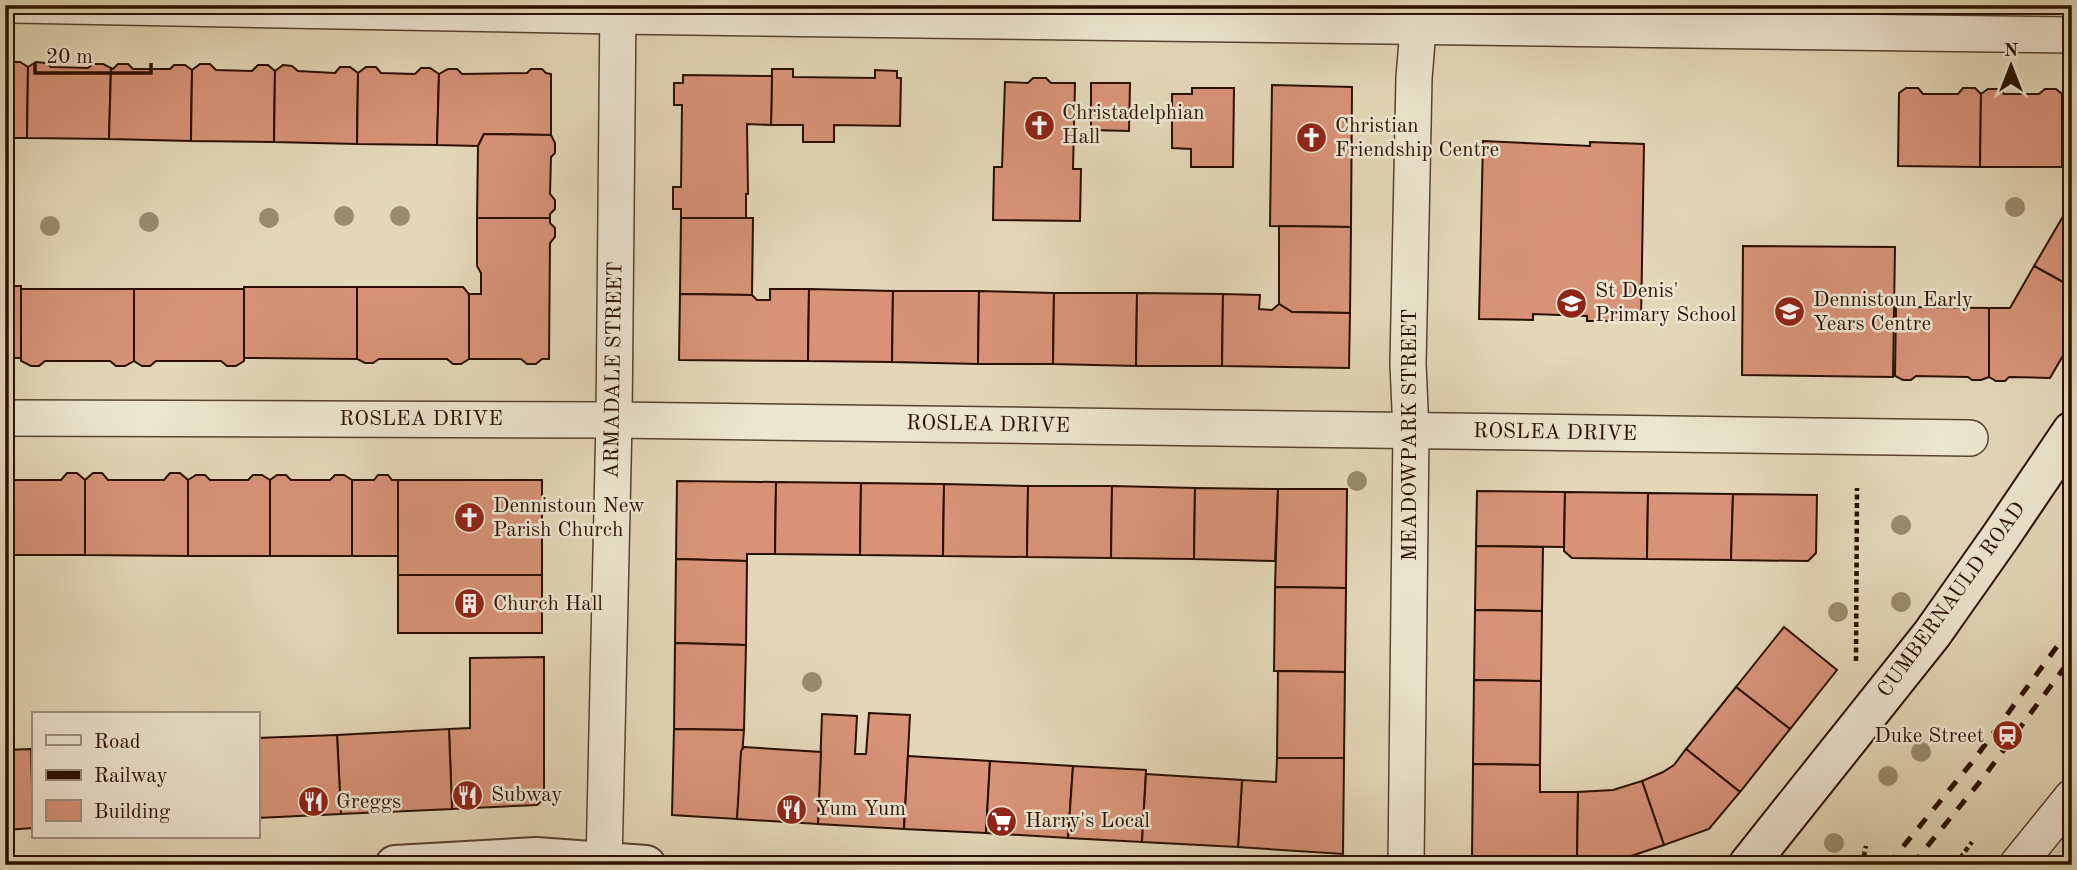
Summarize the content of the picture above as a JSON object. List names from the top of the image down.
{
  "streets": {
    "main road": ["CUMBERNAULD ROAD"],
    "street": ["ARMADALE STREET", "ROSLEA DRIVE", "MEADOWPARK STREET"]
  },
  "crossings": [
    ["ARMADALE STREET", "ROSLEA DRIVE"],
    ["ROSLEA DRIVE", "MEADOWPARK STREET"]
  ],
  "places": {
    "church": ["Christadelphian Hall", "Christian Friendship Centre", "Dennistoun New Parish Church"],
    "school or university": ["St Denis' Primary School", "Dennistoun Early Years Centre"],
    "building": ["Church Hall"],
    "station": ["Duke Street"],
    "restaurant": ["Subway", "Greggs", "Yum Yum"],
    "supermarket": ["Harry's Local"]
  },
  "legend": ["Road", "Railway", "Building"],
  "scale_bar": "20 m",
  "north": "top"
}
